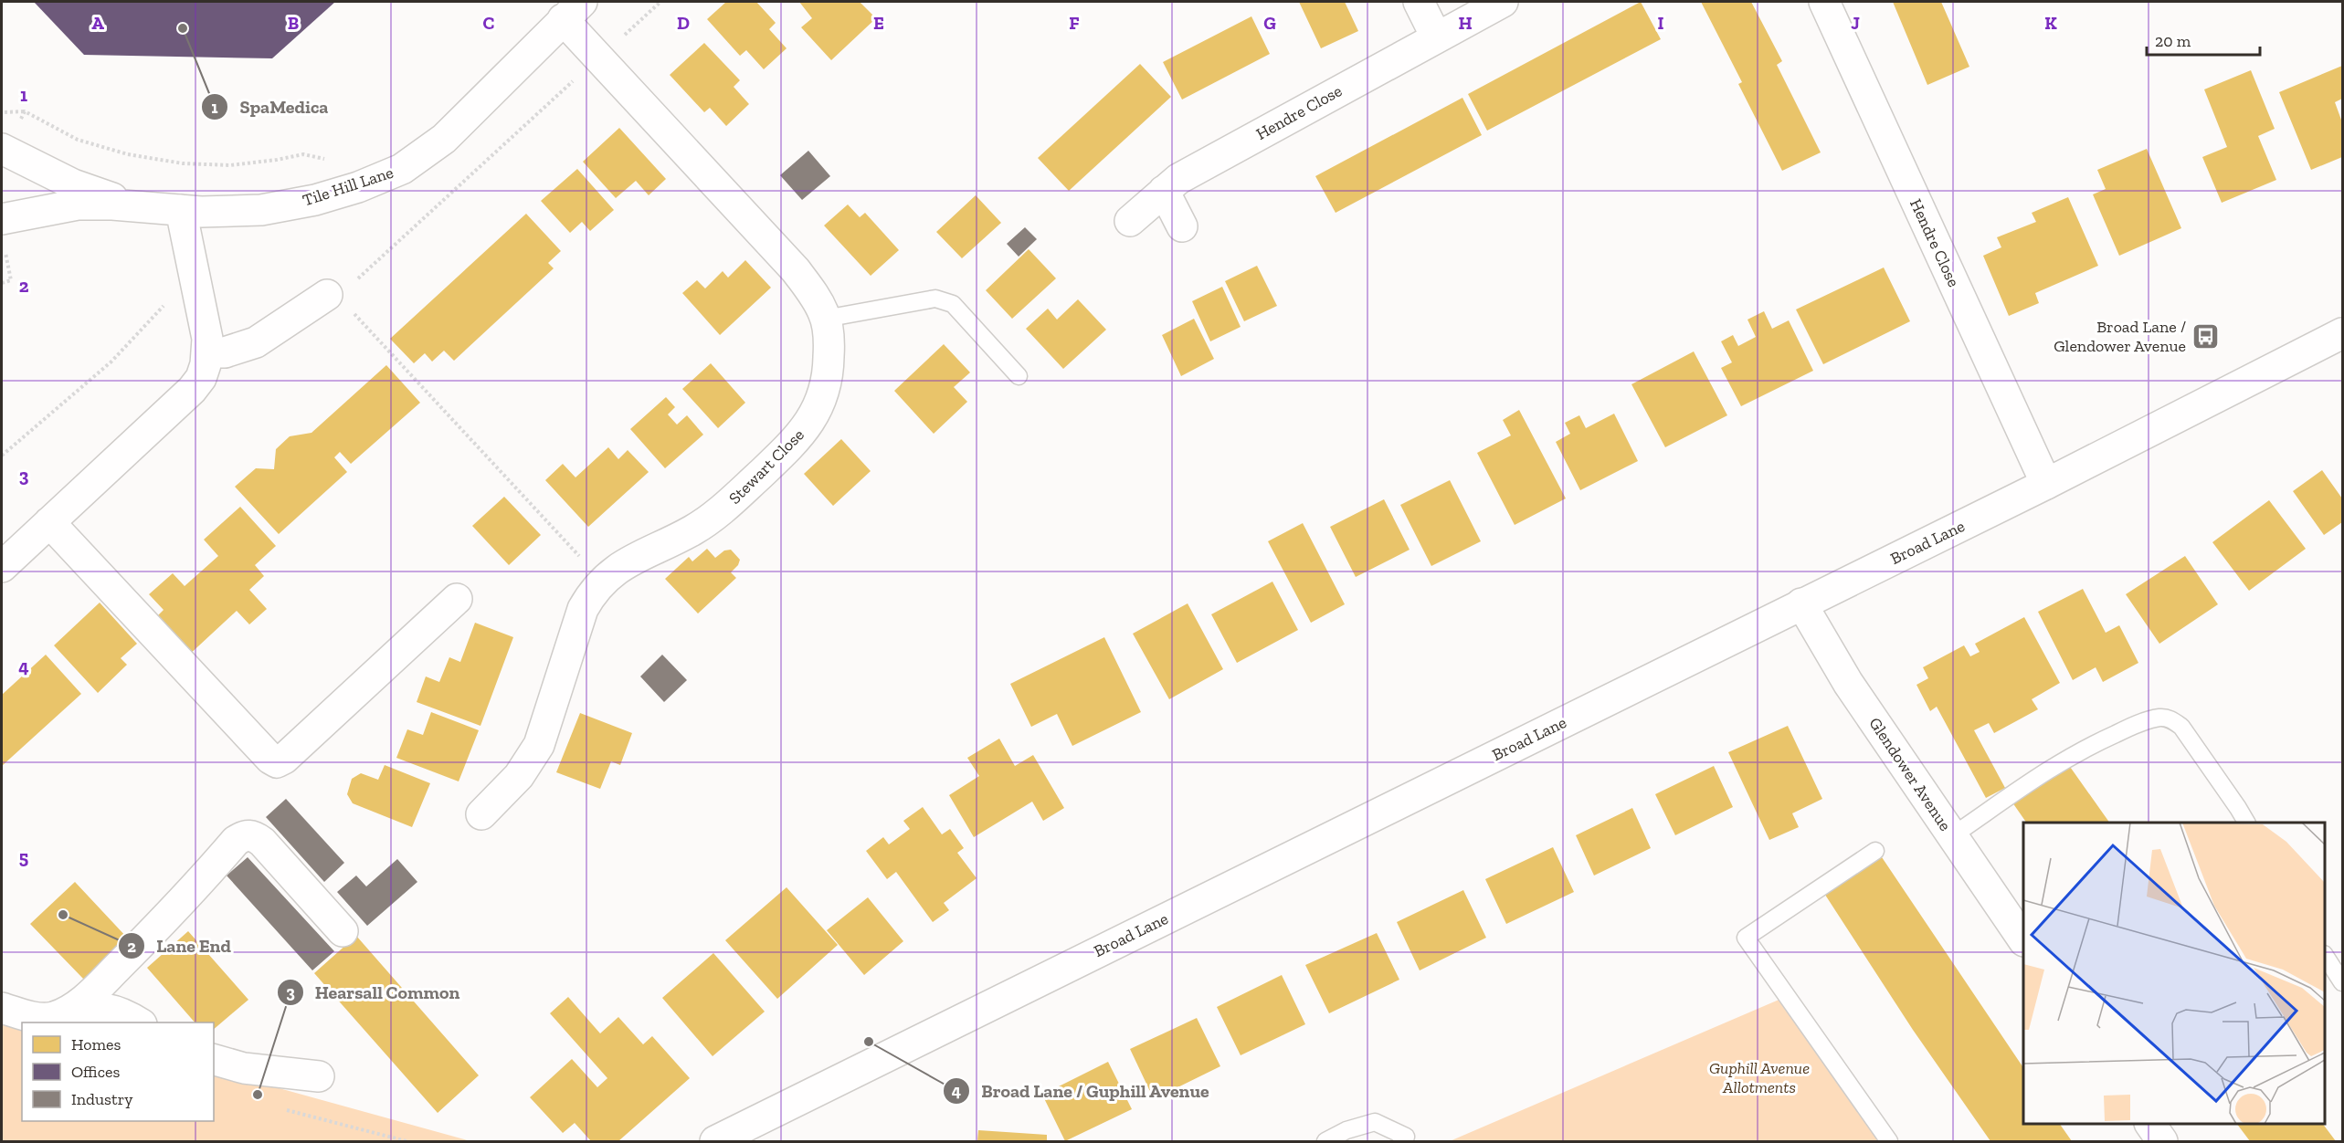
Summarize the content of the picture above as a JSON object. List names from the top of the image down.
{
  "streets": {
    "street": [
      "Hendre Close",
      "Tile Hill Lane",
      "Stewart Close",
      "Broad Lane",
      "Glendower Avenue"
    ]
  },
  "crossings": [
    ["Hendre Close", "Broad Lane"],
    ["Tile Hill Lane", "Stewart Close"],
    ["Broad Lane", "Glendower Avenue"]
  ],
  "parks": ["Guphill Avenue Allotments"],
  "places": {
    "other": [
      "SpaMedica",
      "Lane End",
      "Broad Lane / Guphill Avenue",
      "Hearsall Common"
    ],
    "bus stop": ["Broad Lane / Glendower Avenue"]
  },
  "legend": ["Homes", "Offices", "Industry"],
  "scale_bar": "20 m",
  "grid": {
    "columns": [
      "A",
      "B",
      "C",
      "D",
      "E",
      "F",
      "G",
      "H",
      "I",
      "J",
      "K"
    ],
    "rows": [
      "1",
      "2",
      "3",
      "4",
      "5"
    ]
  }
}
